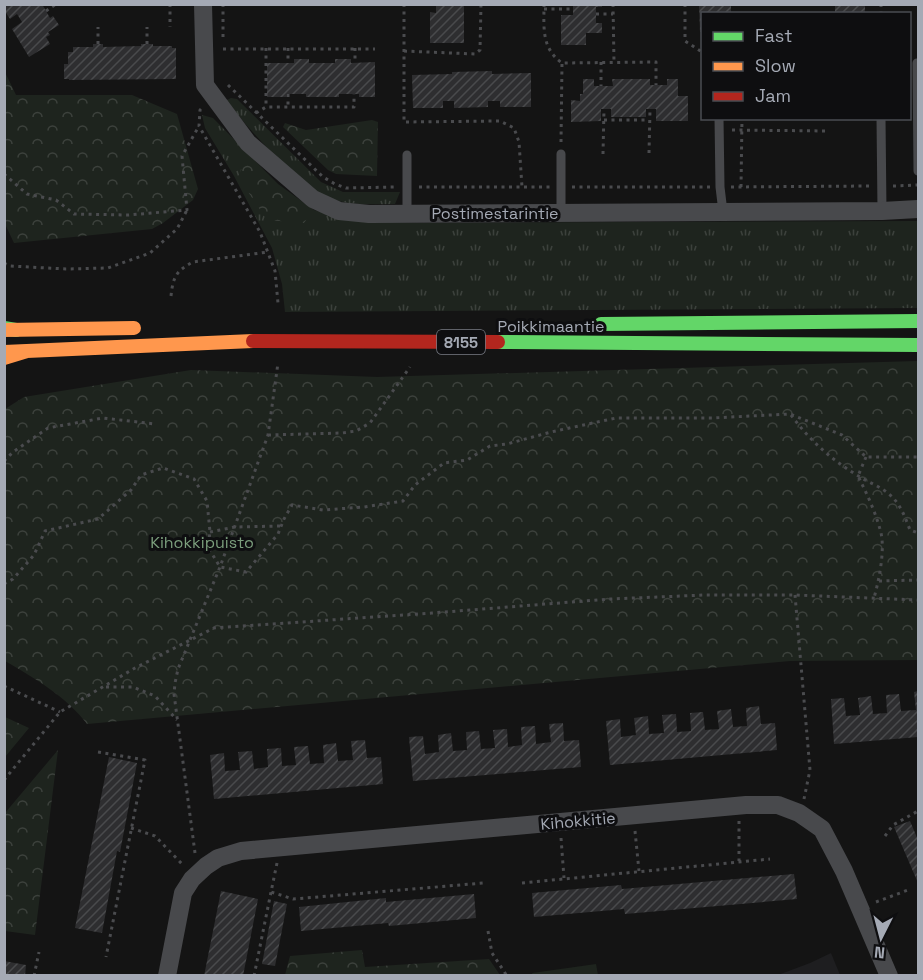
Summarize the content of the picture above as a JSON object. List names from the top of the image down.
{
  "streets": {
    "main road": ["Poikkimaantie", "8155"],
    "street": ["Postimestarintie", "Kihokkitie"]
  },
  "parks": ["Kihokkipuisto"],
  "legend": ["Fast", "Slow", "Jam"],
  "north": "bottom"
}
